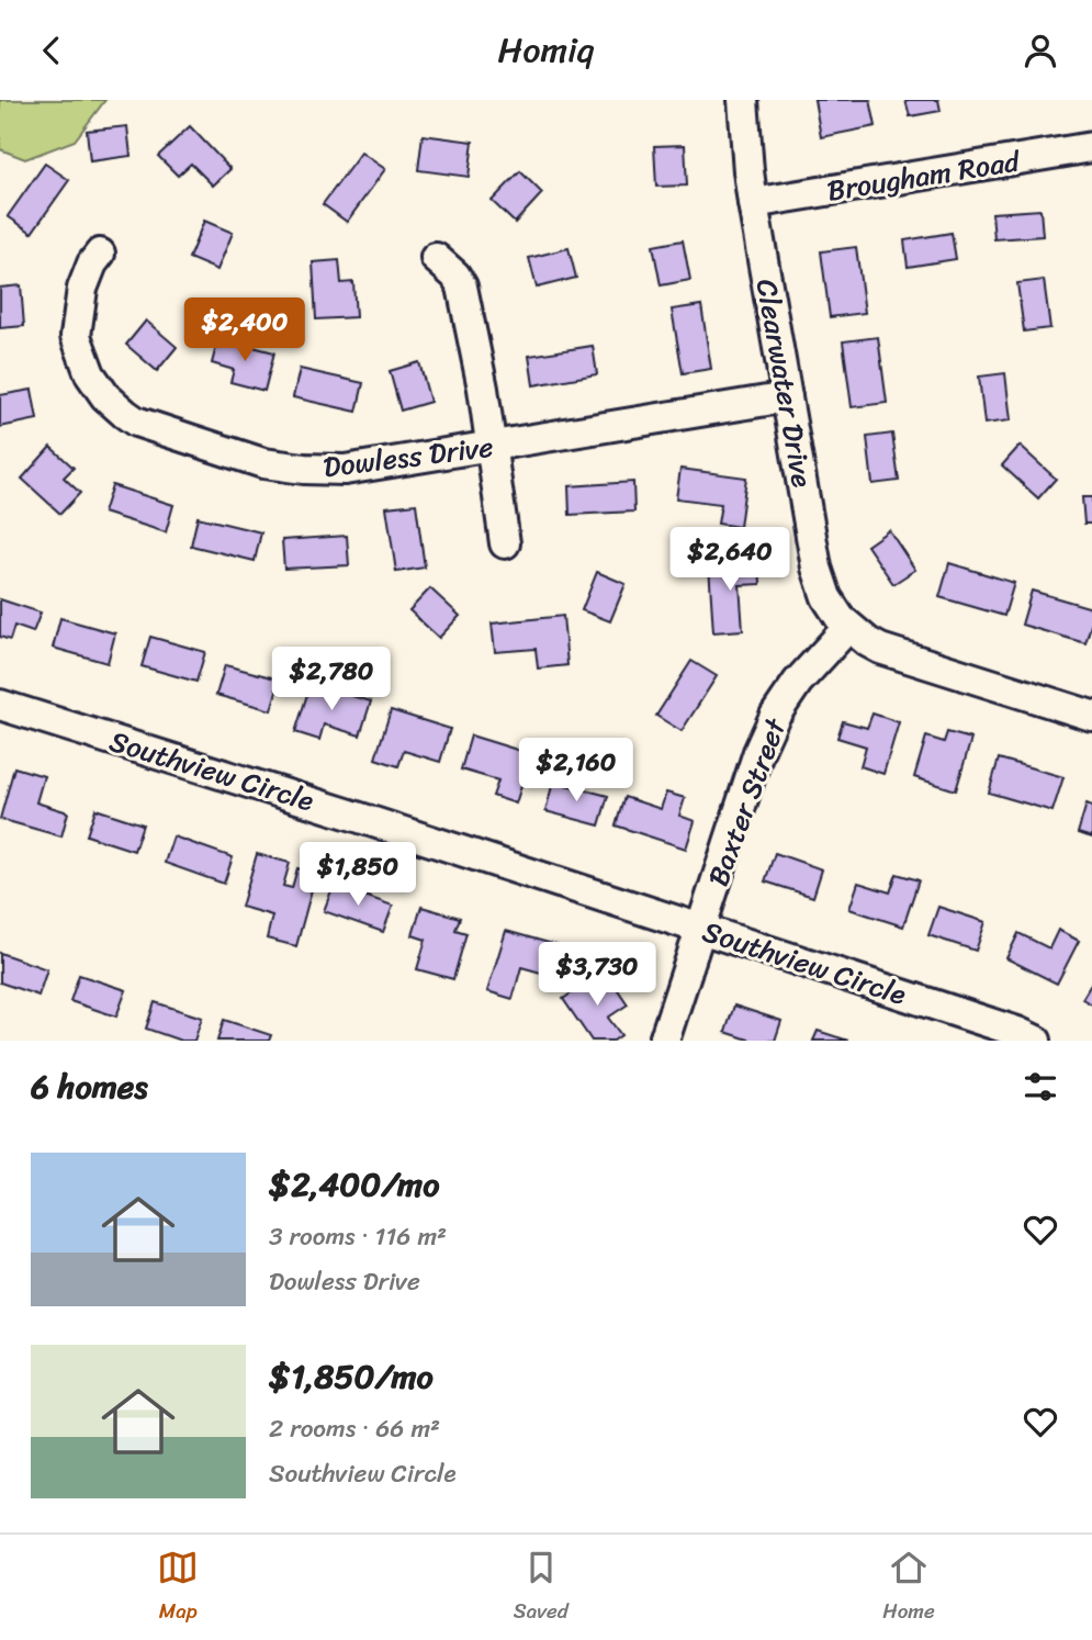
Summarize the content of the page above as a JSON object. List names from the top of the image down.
{
  "streets": {
    "street": [
      "Brougham Road",
      "Clearwater Drive",
      "Dowless Drive",
      "Southview Circle",
      "Baxter Street"
    ]
  },
  "crossings": [
    ["Brougham Road", "Clearwater Drive"],
    ["Clearwater Drive", "Dowless Drive"],
    ["Clearwater Drive", "Baxter Street"],
    ["Southview Circle", "Baxter Street"]
  ],
  "page": {
    "header": "Homiq",
    "price": [
      "$2,400",
      "$2,640",
      "$2,780",
      "$2,160",
      "$1,850",
      "$3,730"
    ],
    "heading": "6 homes",
    "list": [
      {
        "name": "$2,400/mo",
        "note": "3 rooms · 116 m² · Dowless Drive"
      },
      {
        "name": "$1,850/mo",
        "note": "2 rooms · 66 m² · Southview Circle"
      }
    ],
    "tabs": ["Map", "Saved", "Home"]
  }
}
